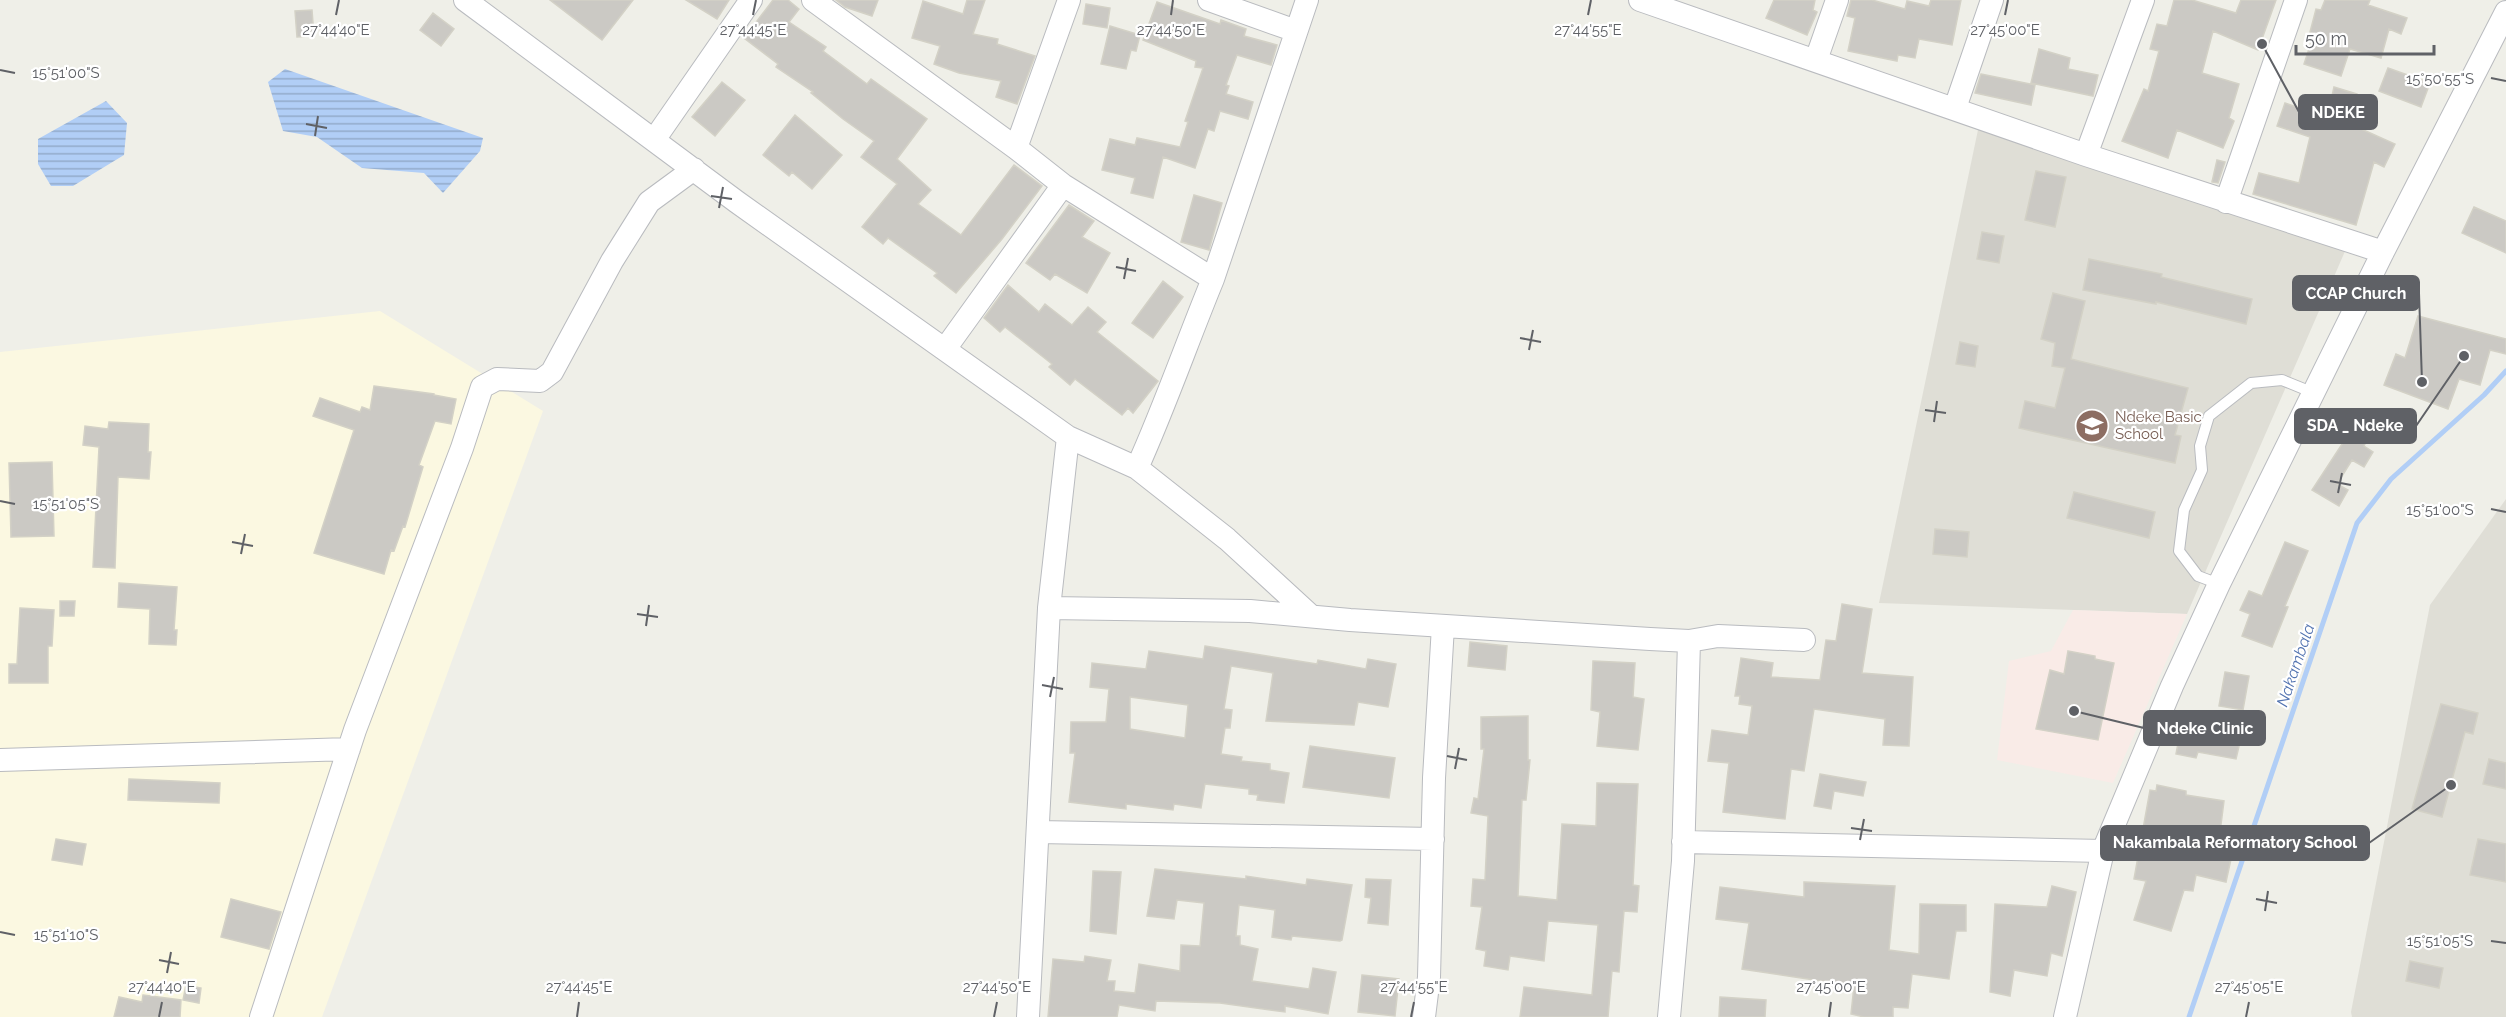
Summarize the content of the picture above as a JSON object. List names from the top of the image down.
{
  "water": ["Nakambala"],
  "places": {
    "other": [
      "NDEKE",
      "SDA _ Ndeke",
      "CCAP Church",
      "Ndeke Clinic",
      "Nakambala Reformatory School"
    ],
    "school or university": ["Ndeke Basic School"]
  },
  "scale_bar": "50 m",
  "coordinates": [
    "27°44'40\"E",
    "27°44'45\"E",
    "27°44'50\"E",
    "27°44'55\"E",
    "27°45'00\"E",
    "15°51'00\"S",
    "15°50'55\"S",
    "15°51'05\"S",
    "15°51'10\"S",
    "27°45'05\"E"
  ]
}
